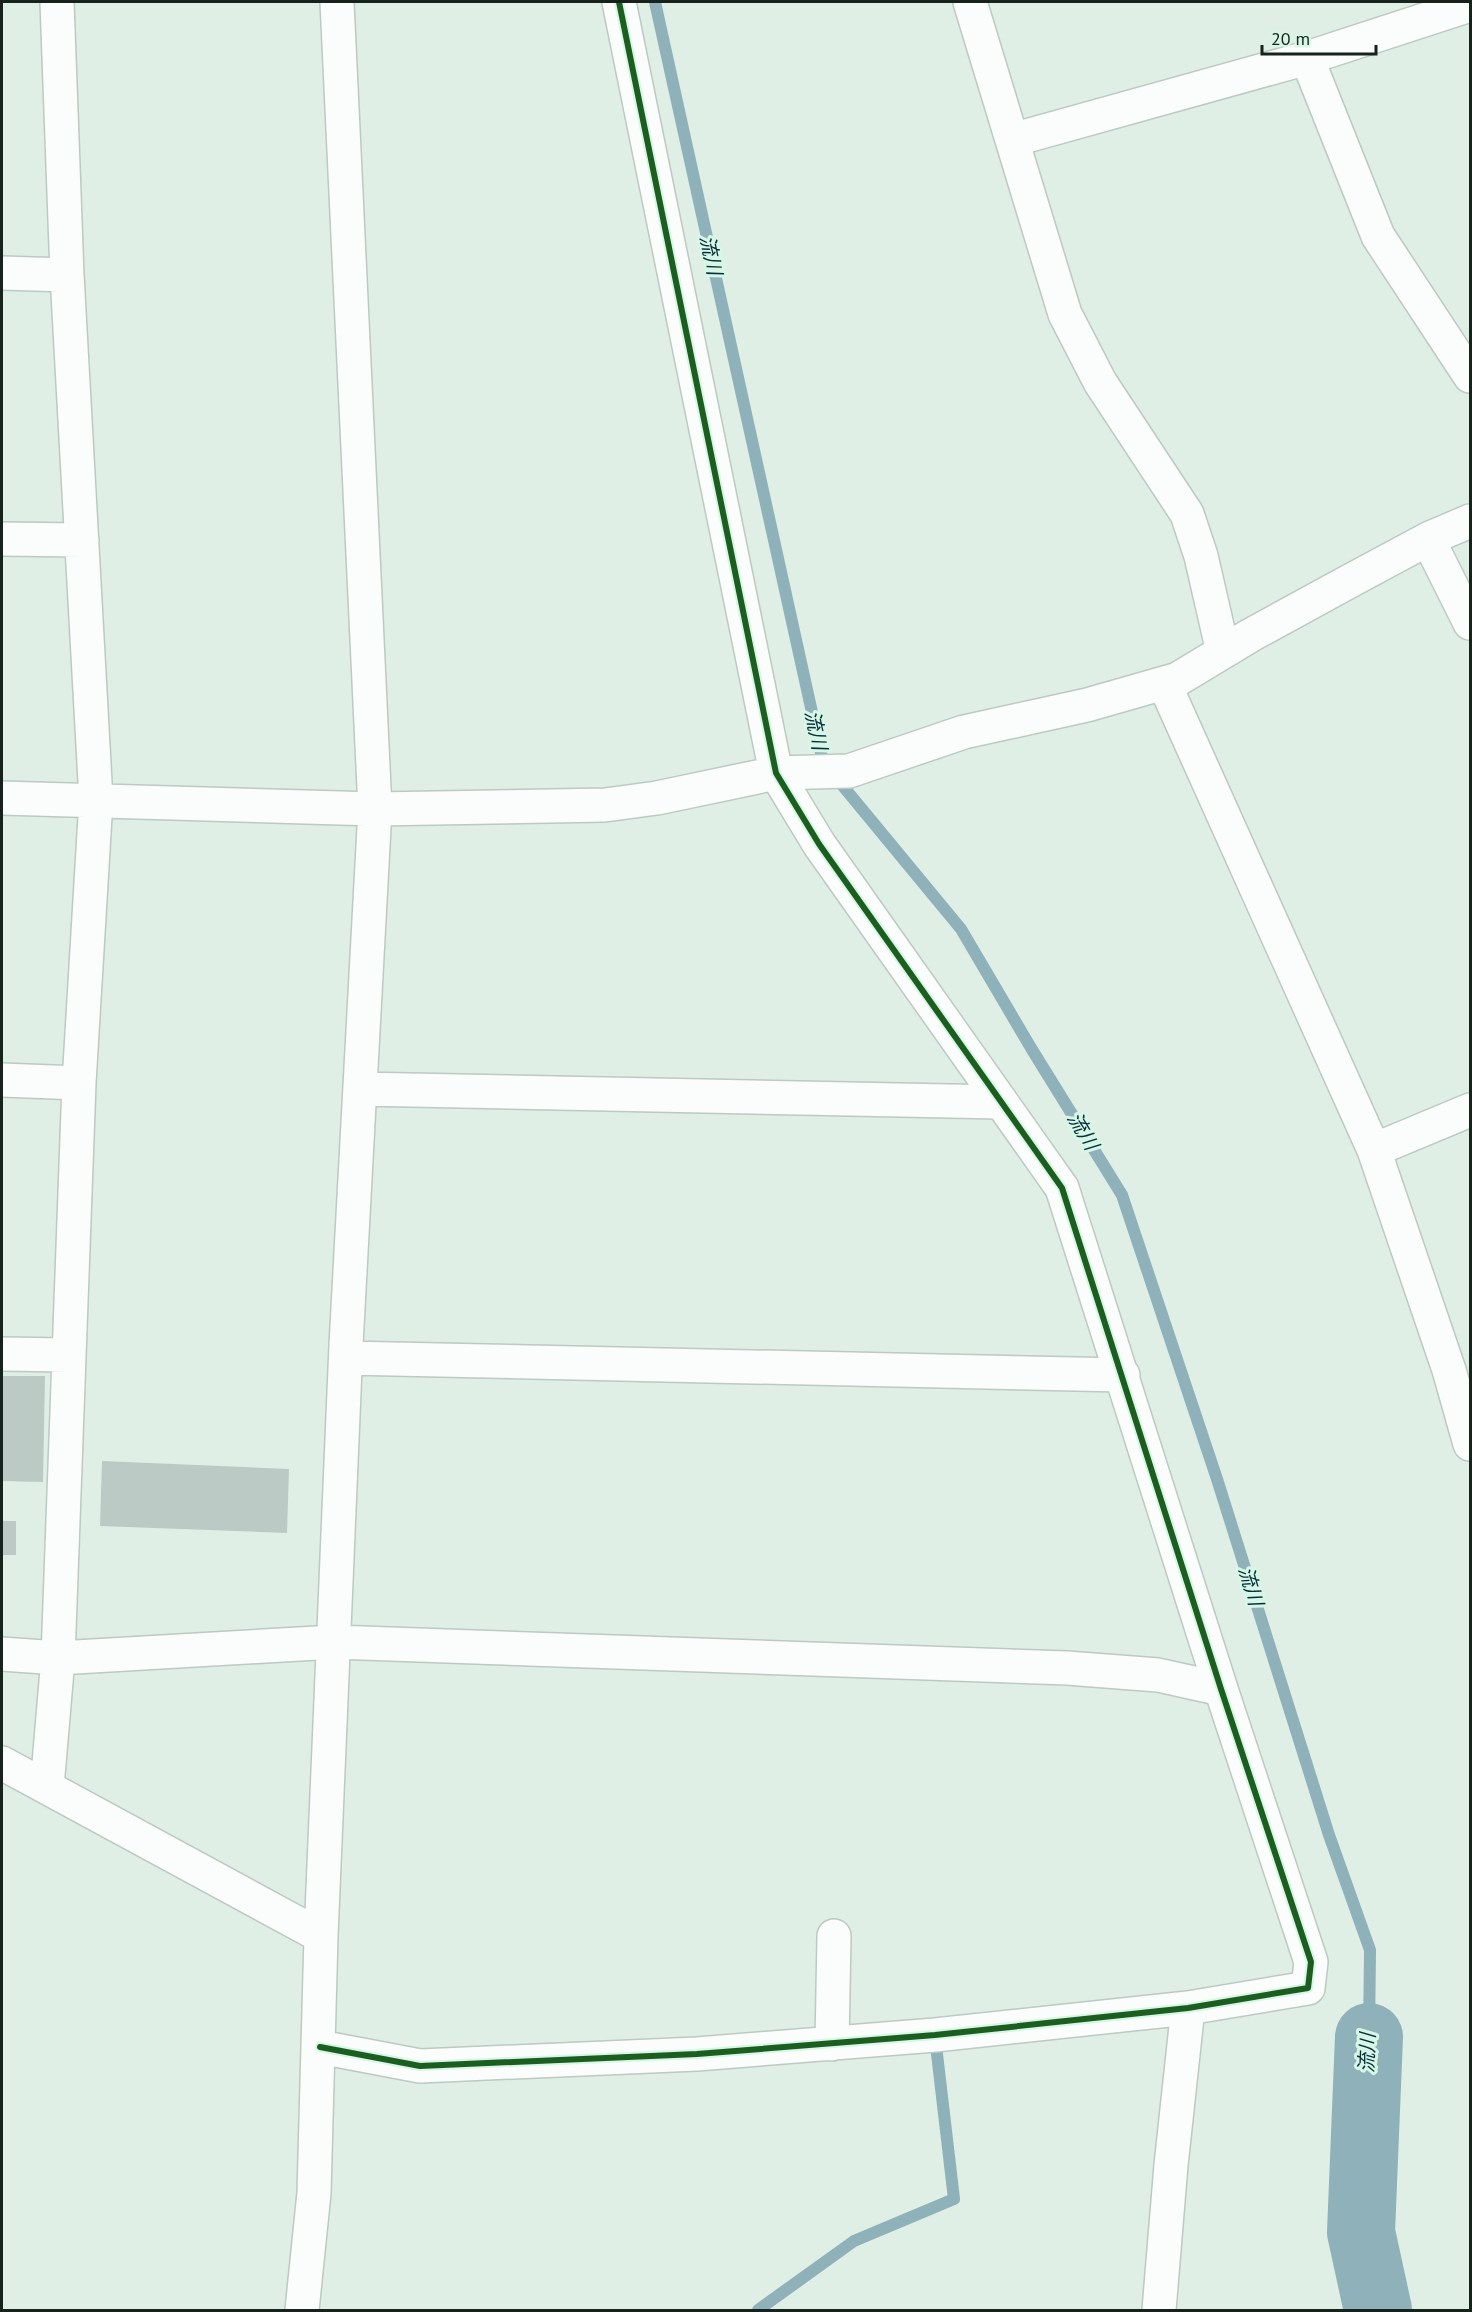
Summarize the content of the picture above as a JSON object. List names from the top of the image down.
{
  "water": ["流川"],
  "scale_bar": "20 m"
}
